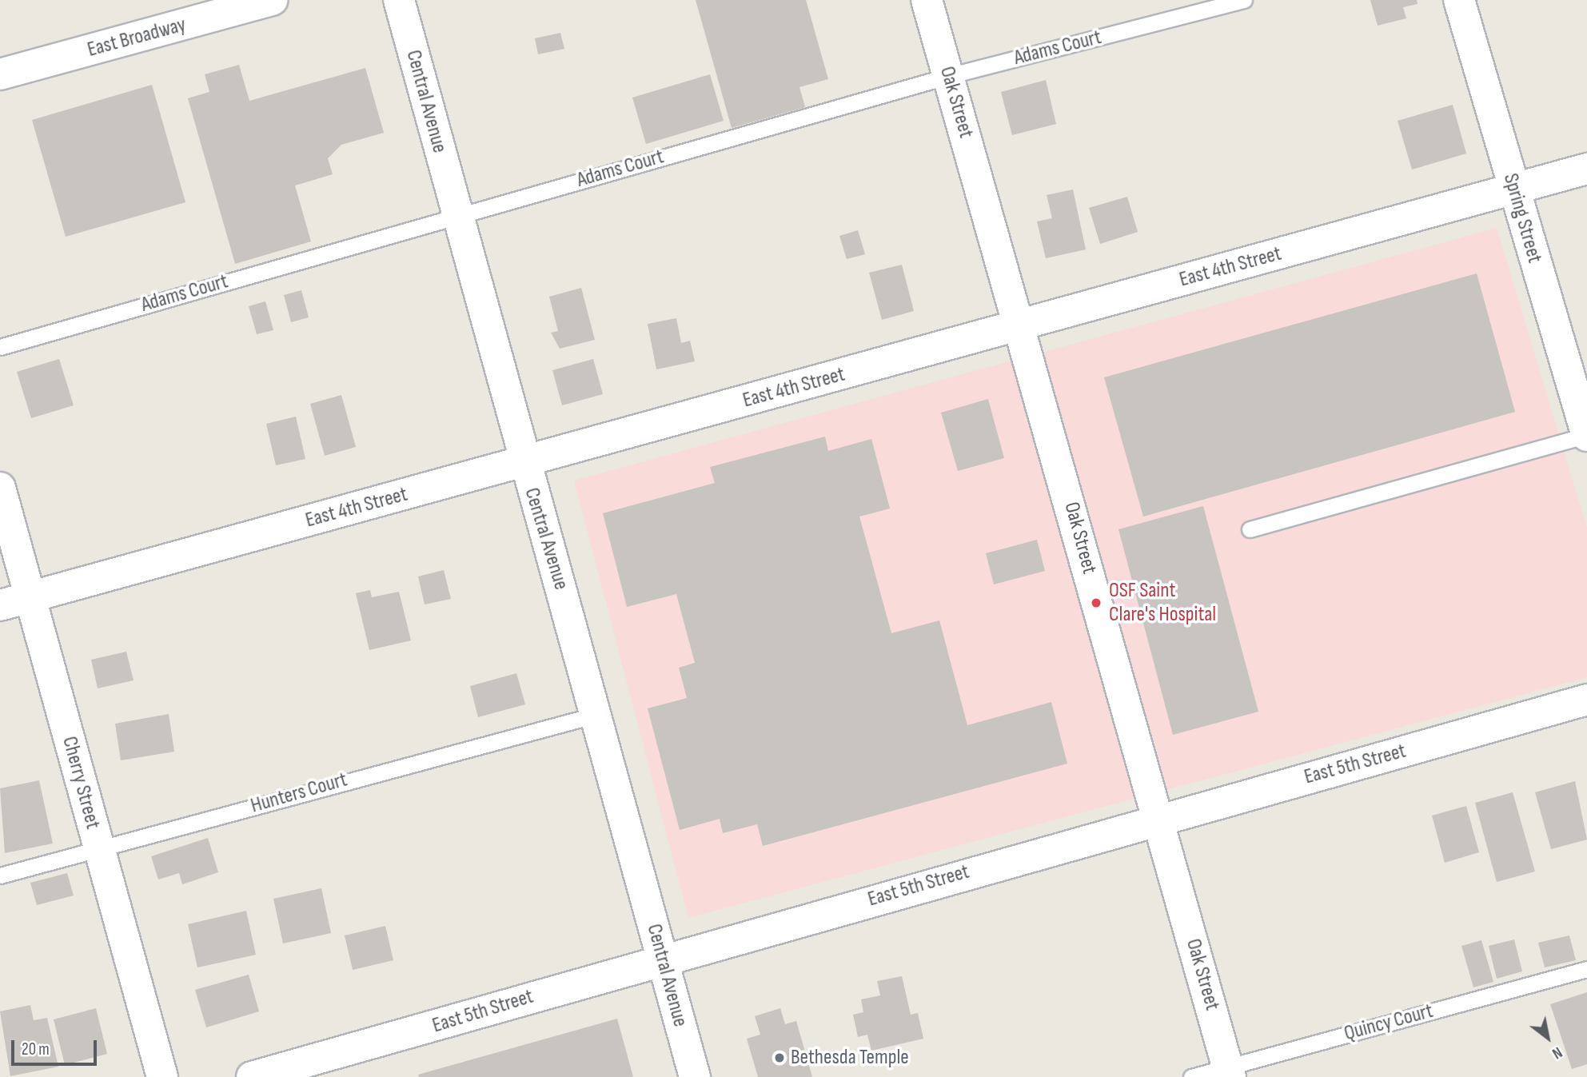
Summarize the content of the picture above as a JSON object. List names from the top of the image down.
{
  "streets": {
    "street": [
      "East Broadway",
      "Central Avenue",
      "Oak Street",
      "Spring Street",
      "East 4th Street",
      "East 5th Street",
      "Cherry Street"
    ],
    "lane": ["Adams Court", "Hunters Court", "Quincy Court"]
  },
  "crossings": [
    ["Adams Court", "Central Avenue"],
    ["Adams Court", "Oak Street"],
    ["Central Avenue", "East 4th Street"],
    ["Central Avenue", "East 5th Street"],
    ["Central Avenue", "Hunters Court"],
    ["Oak Street", "East 4th Street"],
    ["Oak Street", "East 5th Street"],
    ["Oak Street", "Quincy Court"],
    ["Spring Street", "East 4th Street"],
    ["East 4th Street", "Cherry Street"],
    ["Cherry Street", "Hunters Court"]
  ],
  "places": ["OSF Saint Clare's Hospital", "Bethesda Temple"],
  "scale_bar": "20 m",
  "north": "bottom right"
}
